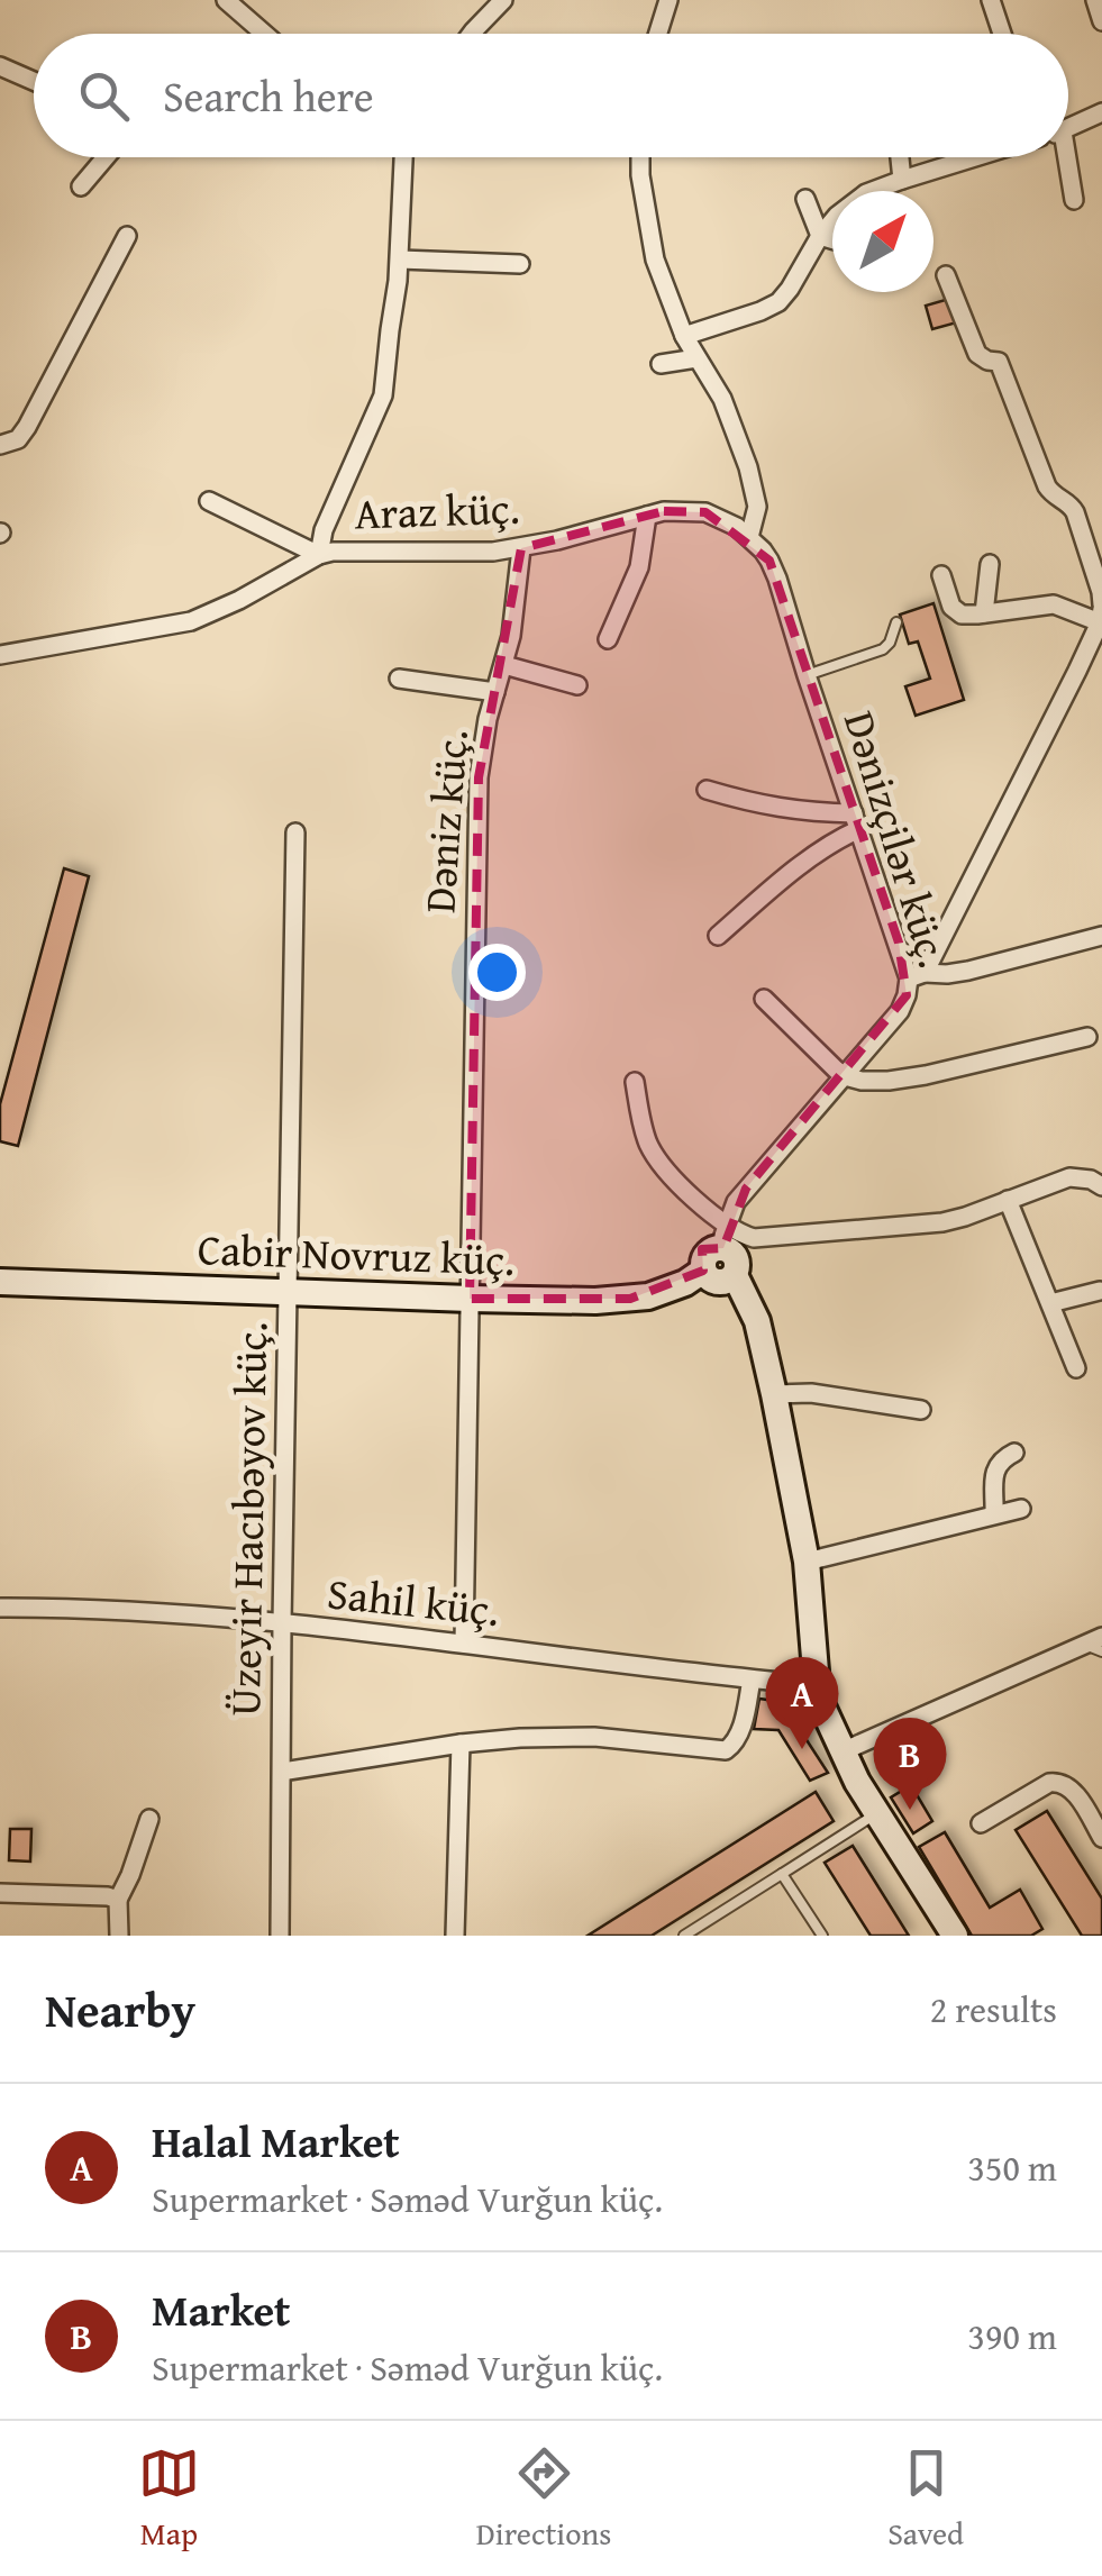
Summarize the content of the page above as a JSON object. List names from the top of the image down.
{
  "streets": {
    "main road": ["Cabir Novruz küç."],
    "street": [
      "Araz küç.",
      "Dәniz küç.",
      "Dәnizçilәr küç.",
      "Üzeyir Hacıbəyov küç.",
      "Sahil küç."
    ]
  },
  "crossings": [
    ["Araz küç.", "Dәniz küç."],
    ["Araz küç.", "Dәnizçilәr küç."],
    ["Dәniz küç.", "Cabir Novruz küç."],
    ["Dәniz küç.", "Sahil küç."],
    ["Cabir Novruz küç.", "Üzeyir Hacıbəyov küç."],
    ["Üzeyir Hacıbəyov küç.", "Sahil küç."]
  ],
  "north": "top right",
  "page": {
    "search": "Search here",
    "pins": ["A", "B"],
    "heading": ["Nearby", "2 results"],
    "list": [
      {
        "mark": "A",
        "name": "Halal Market",
        "note": "Supermarket · Səməd Vurğun küç.",
        "value": "350 m"
      },
      {
        "mark": "B",
        "name": "Market",
        "note": "Supermarket · Səməd Vurğun küç.",
        "value": "390 m"
      }
    ],
    "nav": ["Map", "Directions", "Saved"]
  }
}
